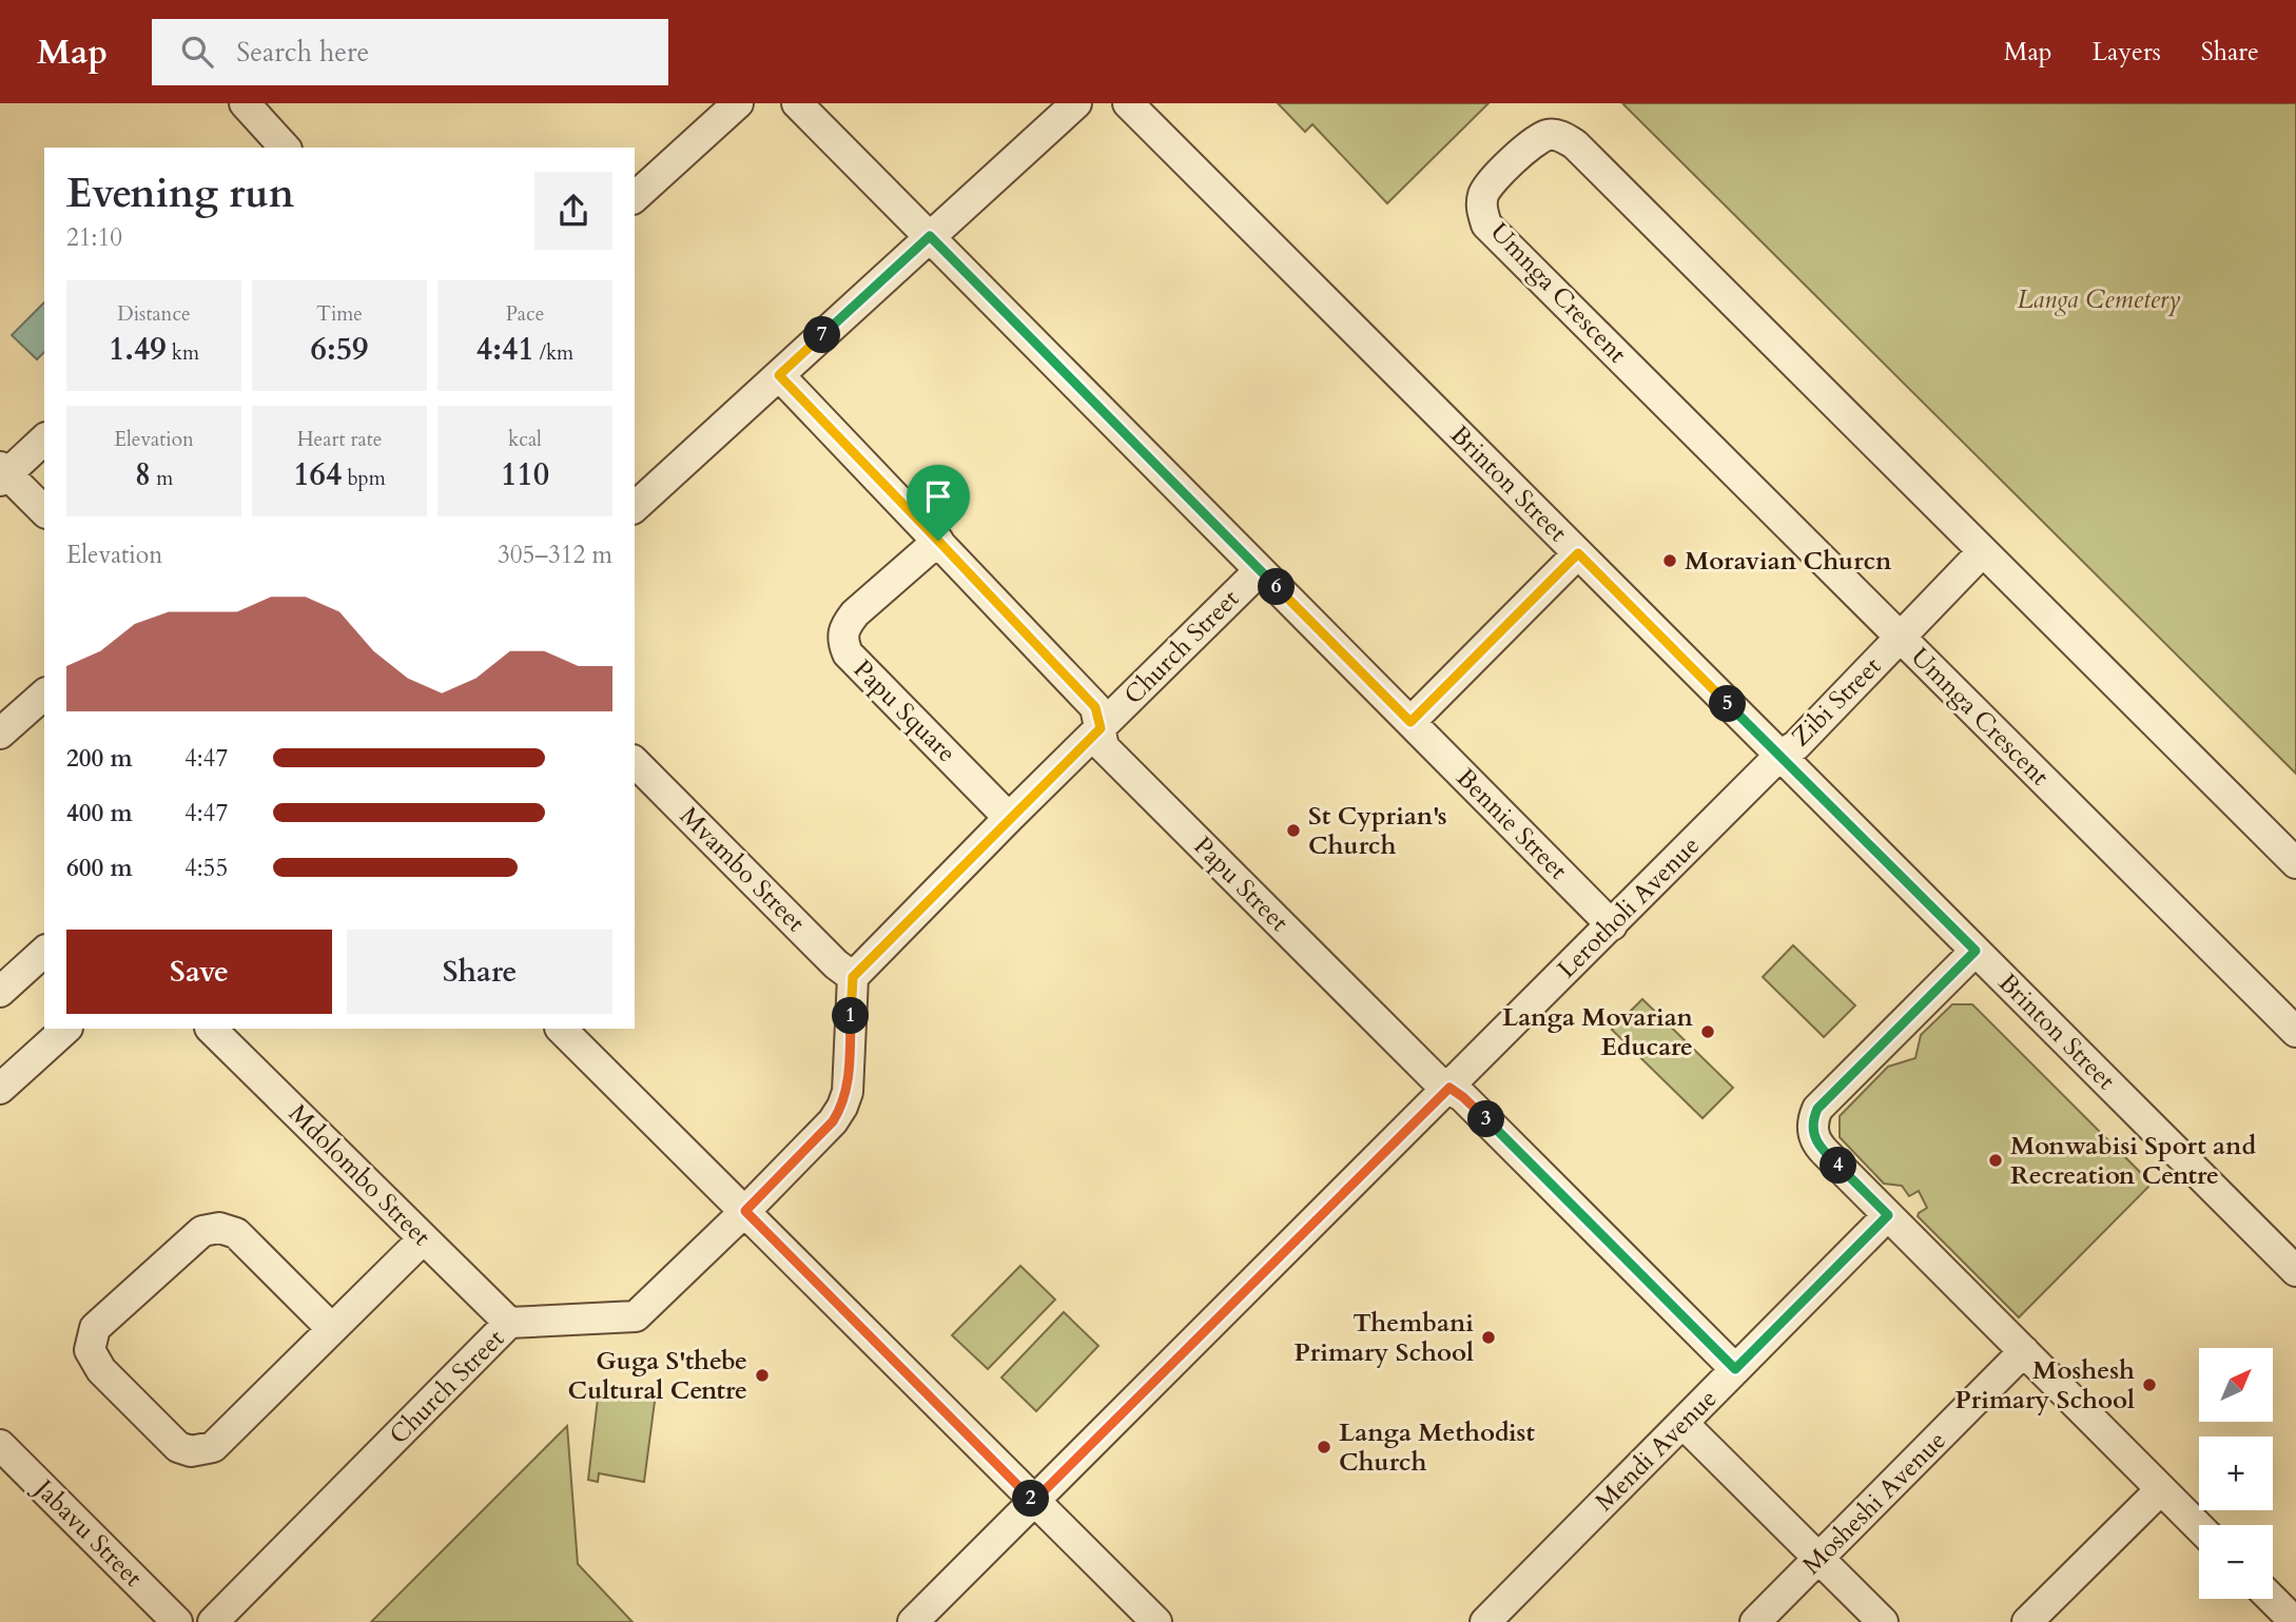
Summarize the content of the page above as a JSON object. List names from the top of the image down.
{
  "streets": {
    "street": [
      "Umnga Crescent",
      "Brinton Street",
      "Church Street",
      "Zibi Street",
      "Papu Square",
      "Bennie Street",
      "Mvambo Street",
      "Papu Street",
      "Lerotholi Avenue",
      "Mdolombo Street",
      "Mendi Avenue",
      "Mosheshi Avenue",
      "Jabavu Street"
    ]
  },
  "crossings": [
    ["Umnga Crescent", "Zibi Street"],
    ["Brinton Street", "Zibi Street"],
    ["Brinton Street", "Lerotholi Avenue"],
    ["Church Street", "Papu Square"],
    ["Church Street", "Bennie Street"],
    ["Church Street", "Mvambo Street"],
    ["Church Street", "Papu Street"],
    ["Church Street", "Mdolombo Street"],
    ["Zibi Street", "Lerotholi Avenue"],
    ["Papu Square", "Papu Street"],
    ["Bennie Street", "Lerotholi Avenue"],
    ["Papu Street", "Lerotholi Avenue"],
    ["Papu Street", "Mendi Avenue"]
  ],
  "parks": ["Langa Cemetery"],
  "places": [
    "Moravian Churcn",
    "St Cyprian's Church",
    "Langa Movarian Educare",
    "Monwabisi Sport and Recreation Centre",
    "Thembani Primary School",
    "Guga S'thebe Cultural Centre",
    "Moshesh Primary School",
    "Langa Methodist Church"
  ],
  "north": "top right",
  "page": {
    "header": "Map",
    "search": "Search here",
    "nav": ["Map", "Layers", "Share"],
    "heading": ["Evening run", "21:10"],
    "stats": [
      ["Distance", "1.49 km"],
      ["Time", "6:59"],
      ["Pace", "4:41 /km"],
      ["Elevation", "8 m"],
      ["Heart rate", "164 bpm"],
      ["kcal", "110"]
    ],
    "pins": [
      "7",
      "6",
      "5",
      "1",
      "3",
      "4",
      "2"
    ],
    "chart": ["Elevation", "305–312 m"],
    "list": [
      {
        "name": "200 m",
        "note": "4:47"
      },
      {
        "name": "400 m",
        "note": "4:47"
      },
      {
        "name": "600 m",
        "note": "4:55"
      }
    ],
    "buttons": ["Save", "Share"],
    "map_buttons": ["+", "−"]
  }
}
